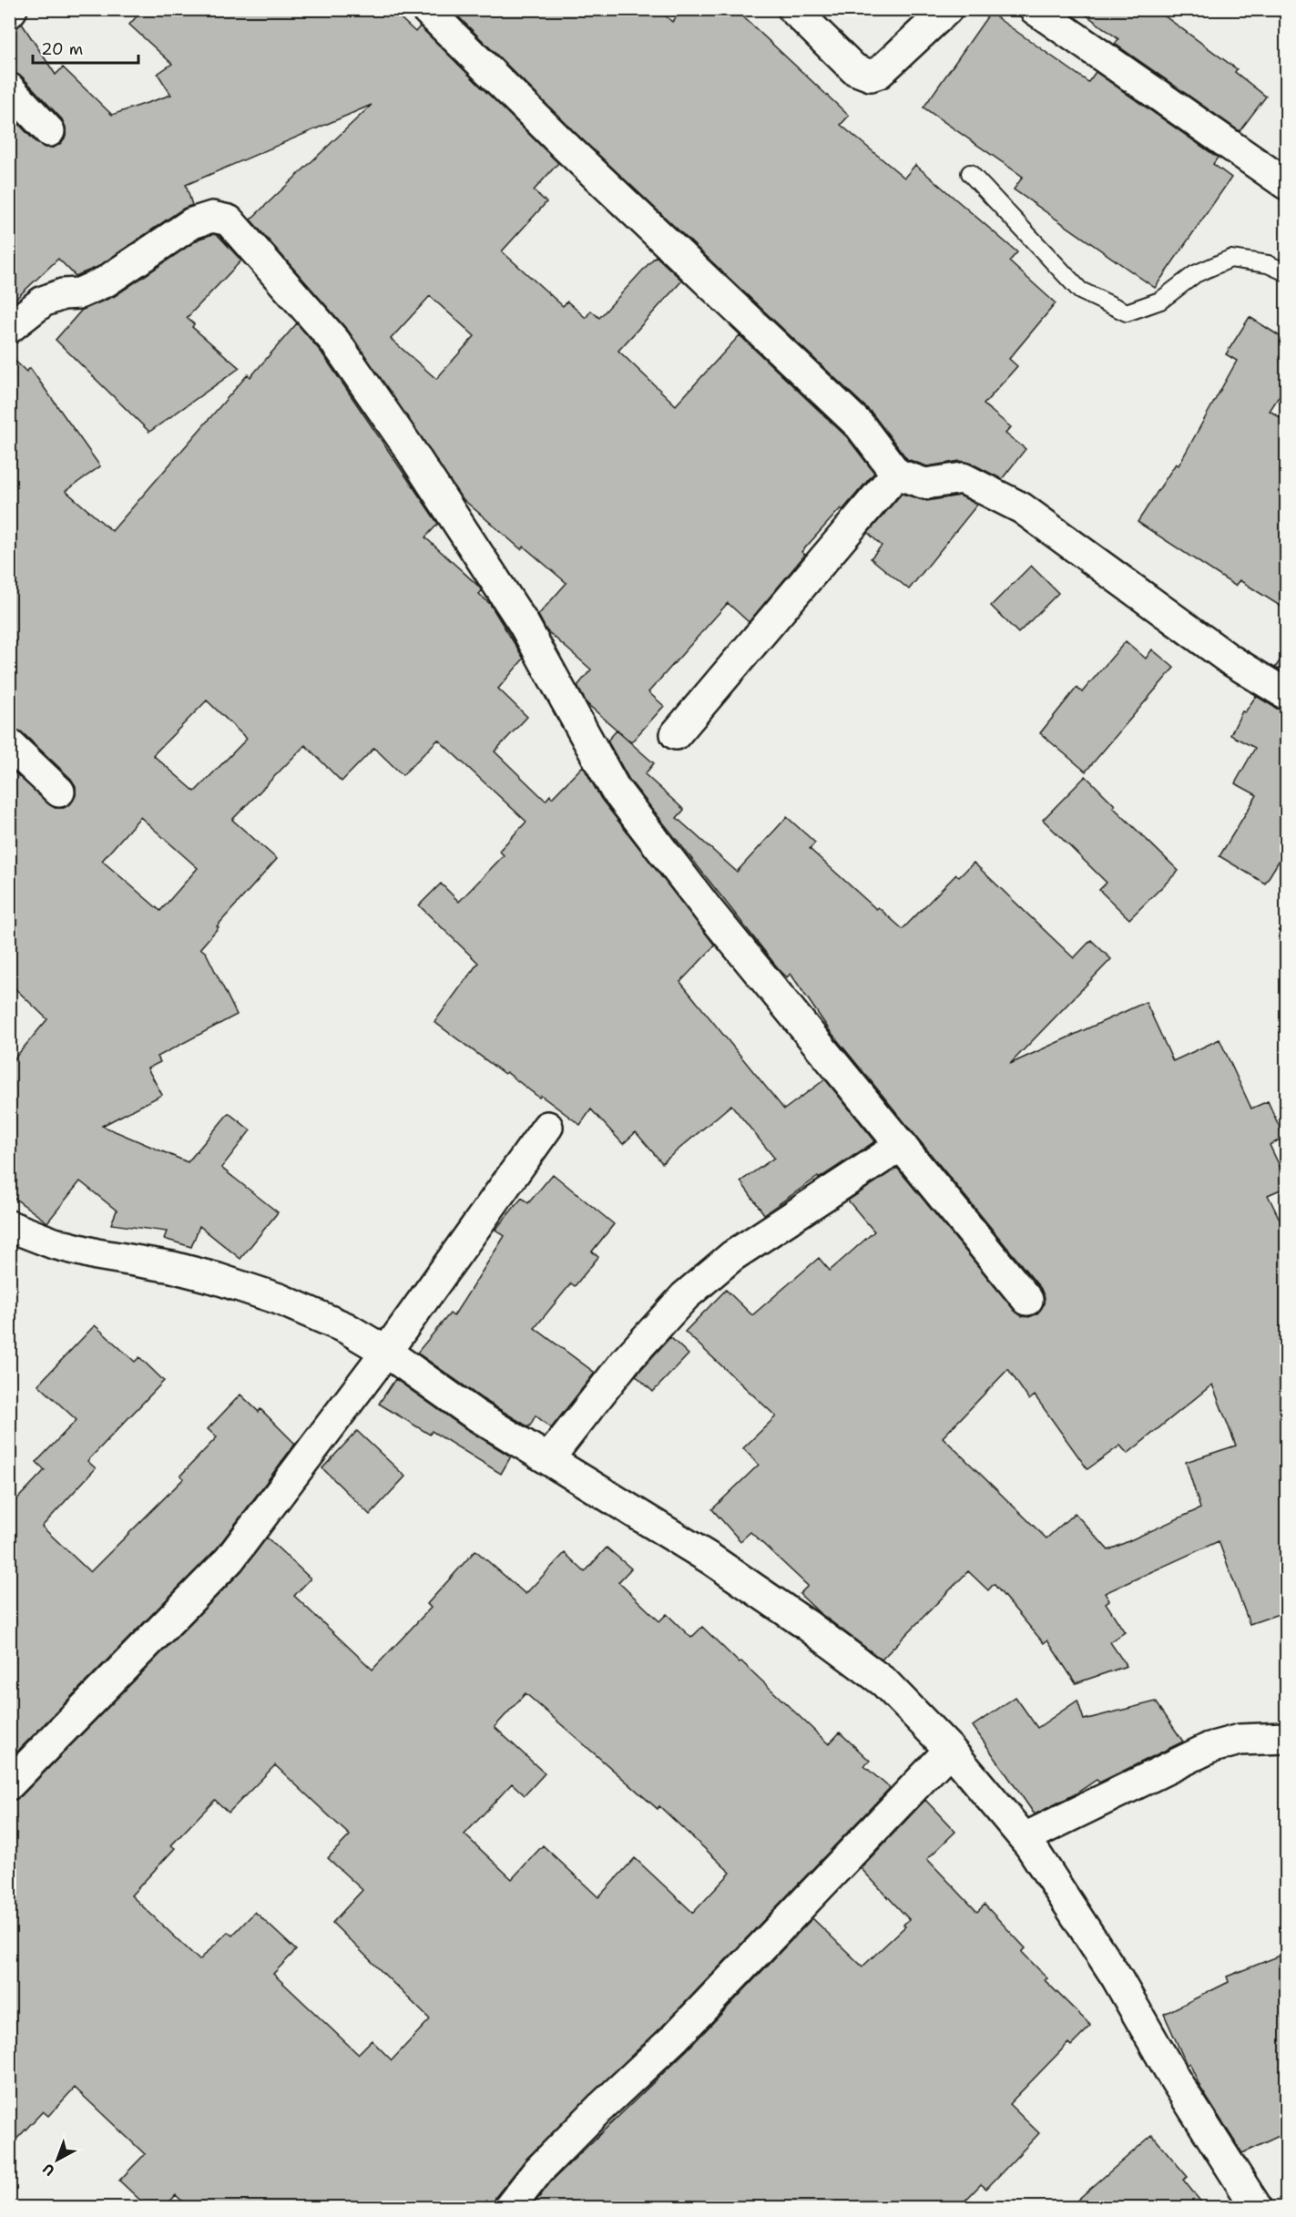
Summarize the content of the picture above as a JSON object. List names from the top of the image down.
{
  "scale_bar": "20 m",
  "north": "bottom left"
}
